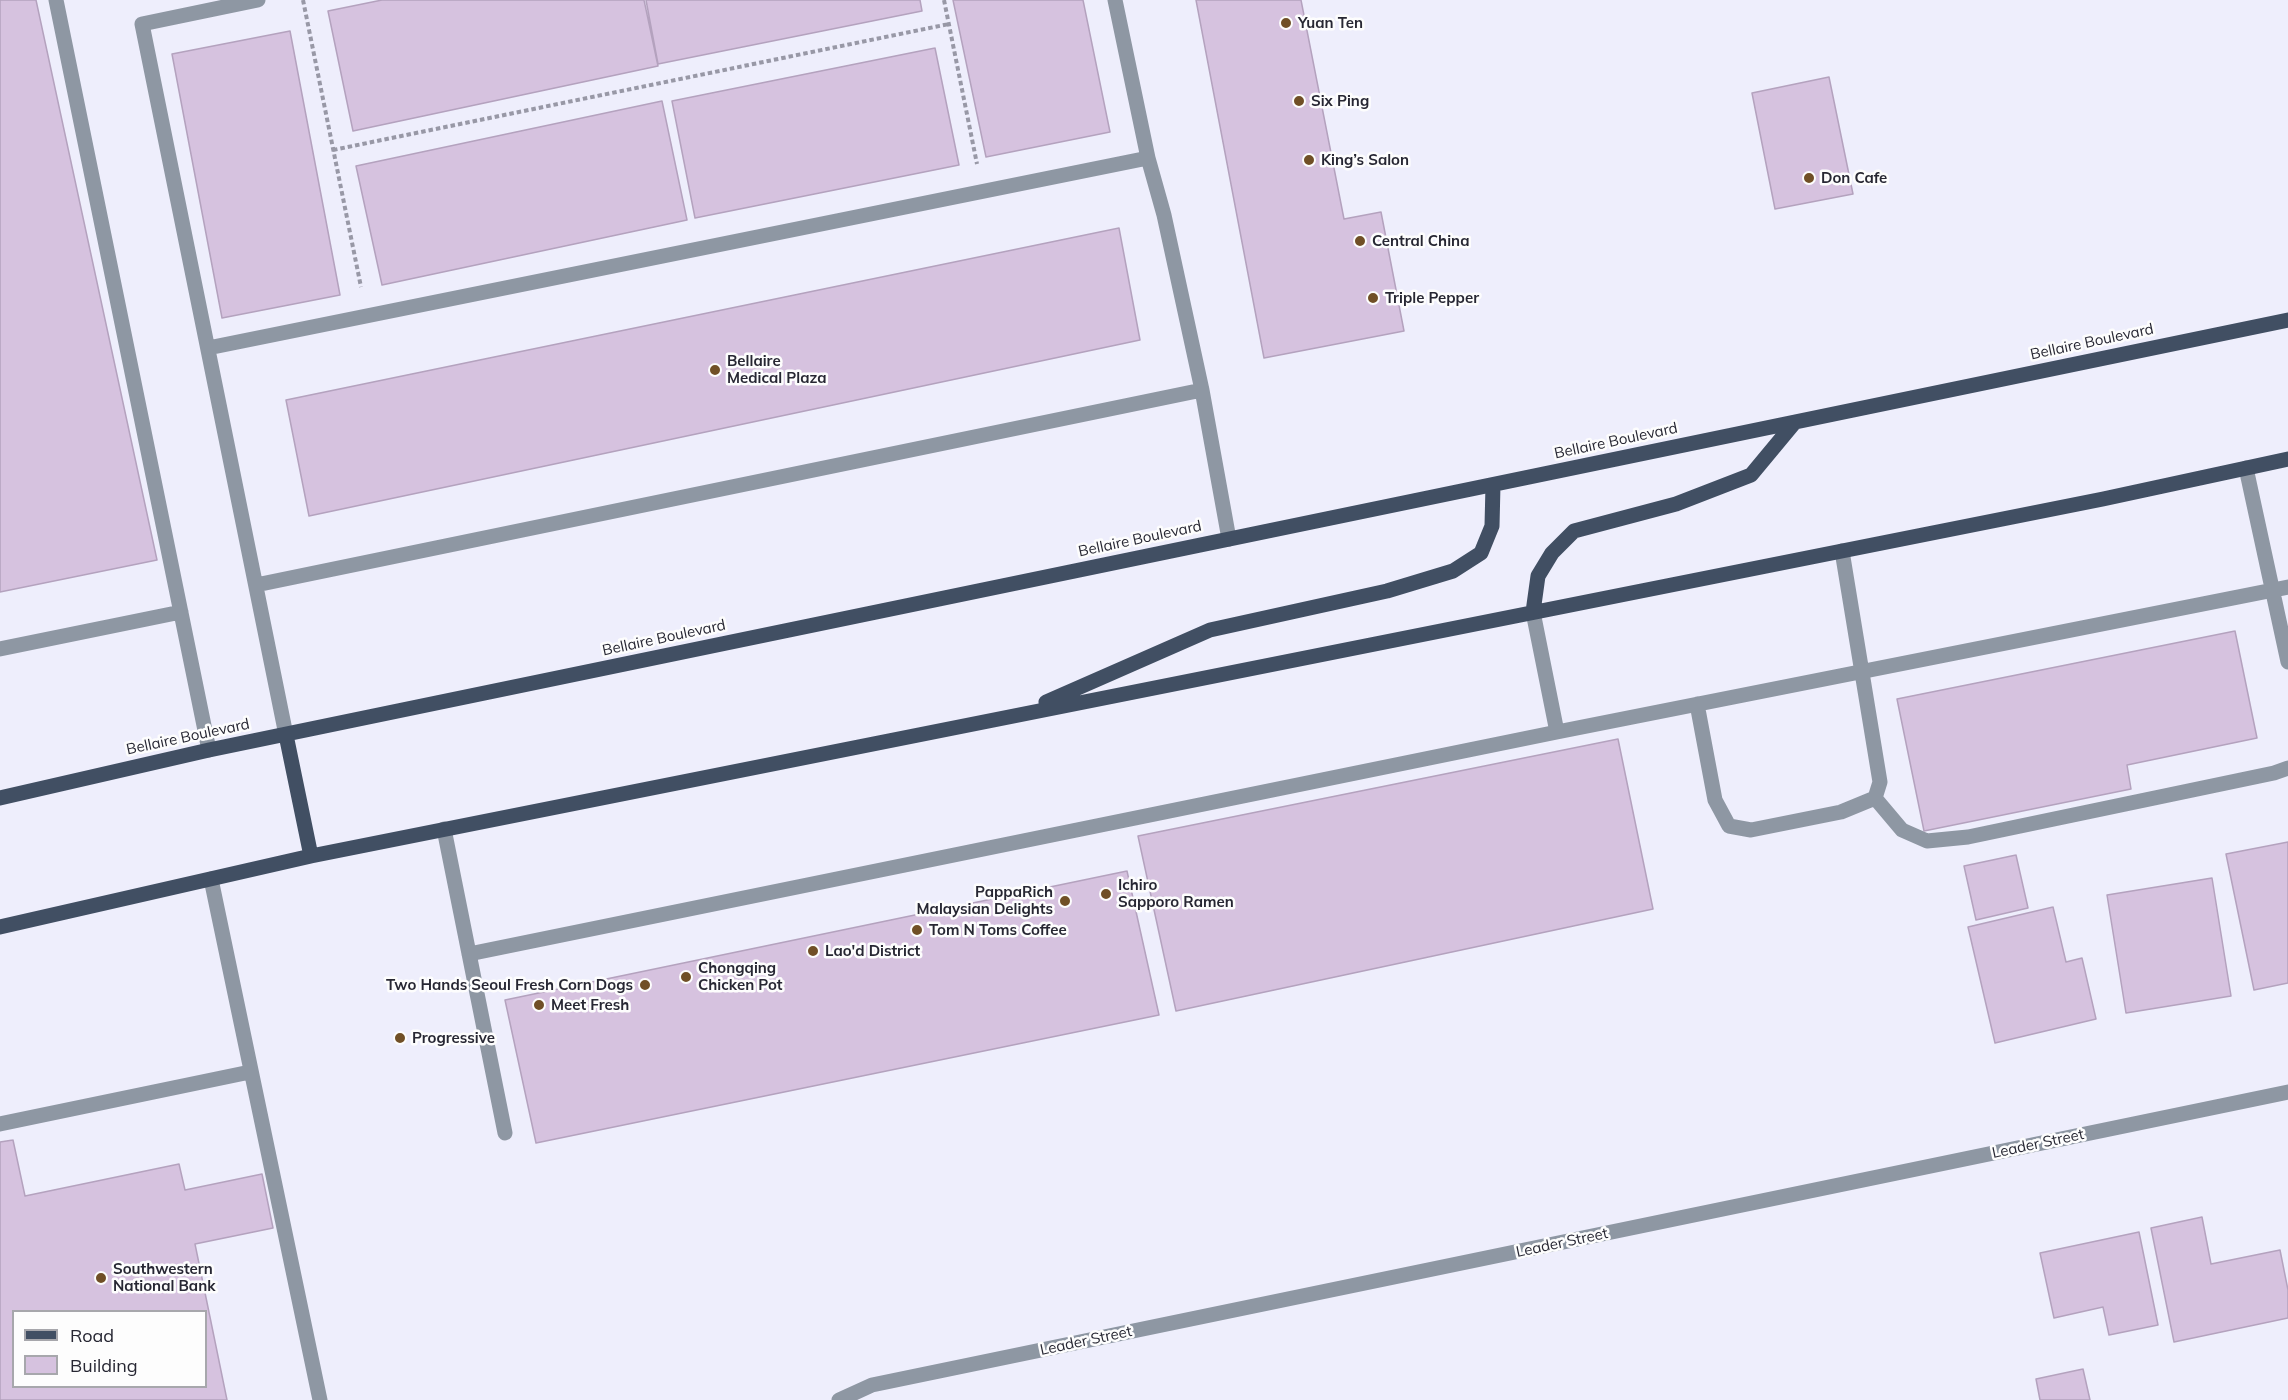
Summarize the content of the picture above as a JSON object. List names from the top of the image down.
{
  "streets": {
    "main road": ["Bellaire Boulevard"],
    "street": ["Leader Street"]
  },
  "places": [
    "Yuan Ten",
    "Six Ping",
    "King’s Salon",
    "Don Cafe",
    "Central China",
    "Triple Pepper",
    "Bellaire Medical Plaza",
    "Ichiro Sapporo Ramen",
    "PappaRich Malaysian Delights",
    "Tom N Toms Coffee",
    "Lao'd District",
    "Chongqing Chicken Pot",
    "Two Hands Seoul Fresh Corn Dogs",
    "Meet Fresh",
    "Progressive",
    "Southwestern National Bank"
  ],
  "legend": ["Road", "Building"]
}
